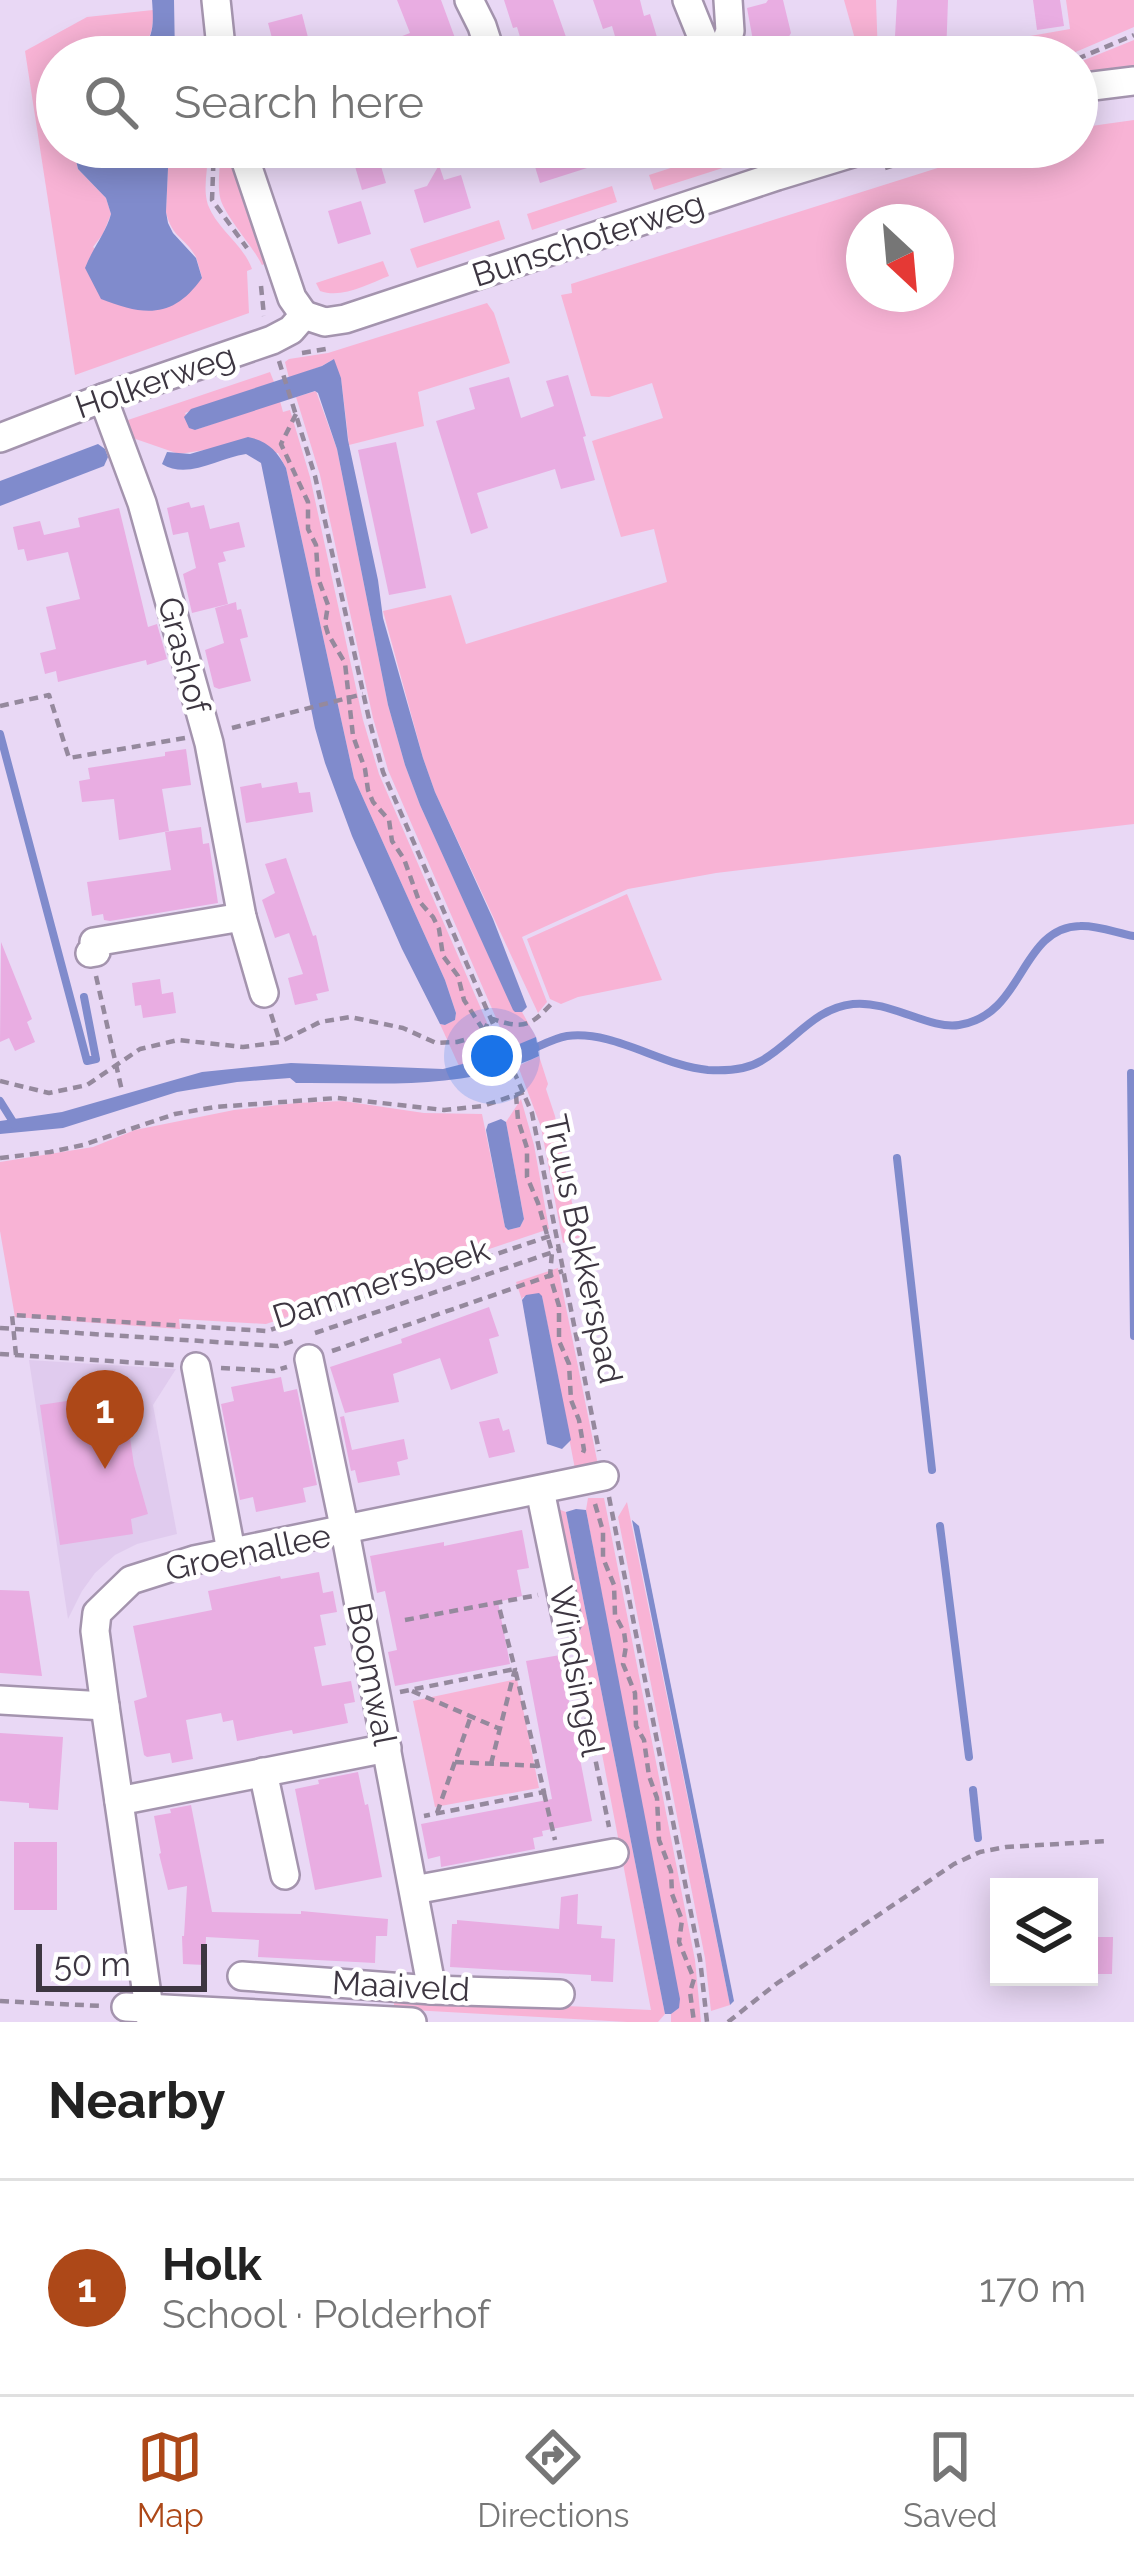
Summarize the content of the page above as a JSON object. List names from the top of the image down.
{
  "streets": {
    "street": [
      "Bunschoterweg",
      "Holkerweg",
      "Grashof",
      "Groenallee",
      "Windsingel",
      "Boomwal",
      "Maaiveld"
    ],
    "path": ["Truus Bokkerspad", "Dammersbeek"]
  },
  "crossings": [
    ["Bunschoterweg", "Holkerweg"],
    ["Holkerweg", "Grashof"],
    ["Truus Bokkerspad", "Dammersbeek"],
    ["Truus Bokkerspad", "Groenallee"],
    ["Dammersbeek", "Boomwal"],
    ["Groenallee", "Windsingel"],
    ["Groenallee", "Boomwal"],
    ["Boomwal", "Maaiveld"]
  ],
  "scale_bar": "50 m",
  "north": "bottom right",
  "page": {
    "search": "Search here",
    "pins": "1",
    "scale": "50 m",
    "heading": "Nearby",
    "list": [
      {
        "mark": "1",
        "name": "Holk",
        "note": "School · Polderhof",
        "value": "170 m"
      }
    ],
    "nav": ["Map", "Directions", "Saved"]
  }
}
